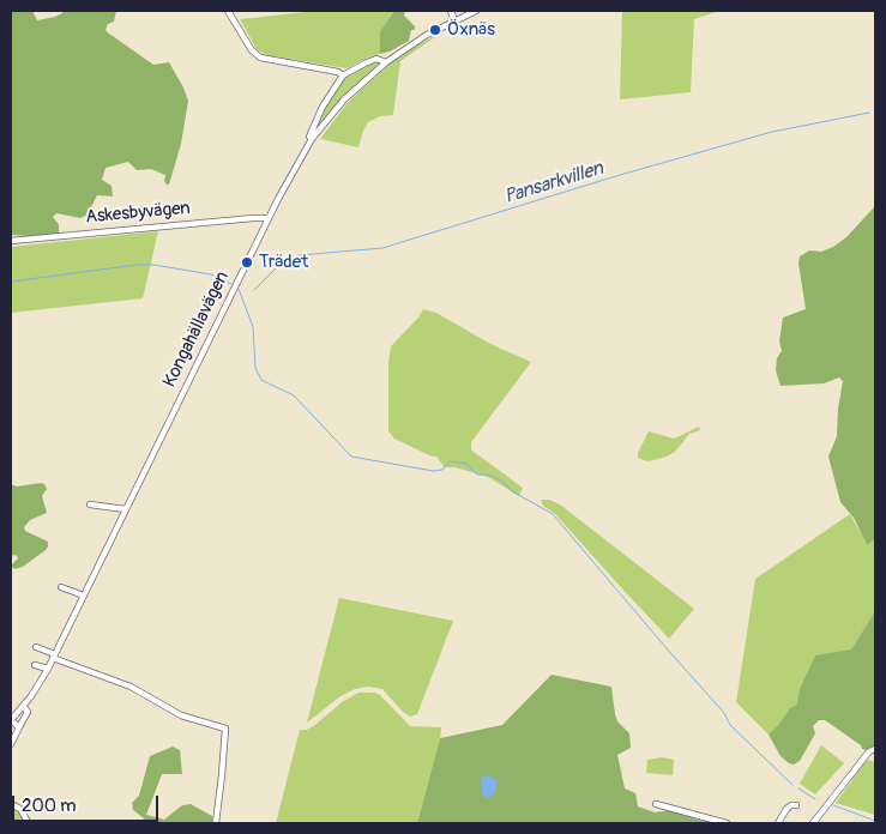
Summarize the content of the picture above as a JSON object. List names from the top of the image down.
{
  "streets": {
    "street": ["Askesbyvägen", "Kongahällavägen"]
  },
  "crossings": [
    ["Askesbyvägen", "Kongahällavägen"]
  ],
  "water": ["Pansarkvillen"],
  "places": ["Öxnäs", "Trädet"],
  "scale_bar": "200 m"
}
